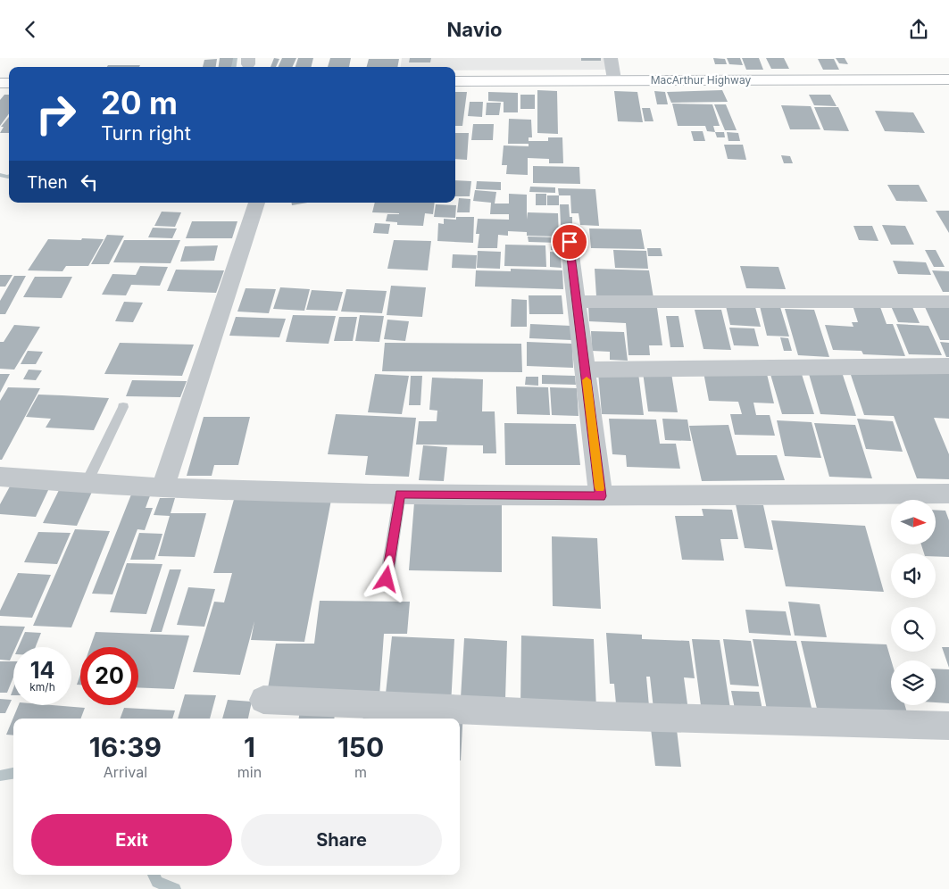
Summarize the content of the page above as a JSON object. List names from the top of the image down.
{
  "streets": {
    "highway": ["MacArthur Highway"]
  },
  "north": "right",
  "page": {
    "header": "Navio",
    "turn": ["20 m", "Turn right"],
    "then": "Then",
    "speed": "14 km/h",
    "limit": "20",
    "eta": [
      "16:39",
      "Arrival",
      "1",
      "min",
      "150",
      "m"
    ],
    "buttons": ["Exit", "Share"]
  }
}
